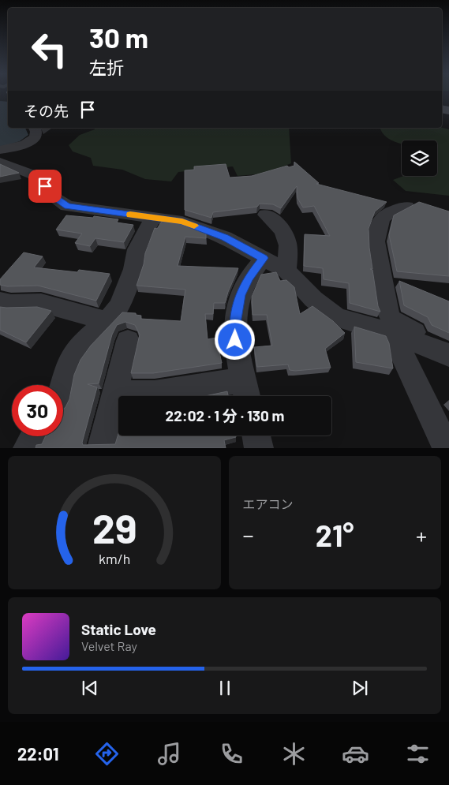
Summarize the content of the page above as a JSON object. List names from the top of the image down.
{
  "page": {
    "turn": ["30 m", "左折"],
    "then": "その先",
    "limit": "30",
    "trip": "22:02 · 1 分 · 130 m",
    "tile": "エアコン",
    "heat": ["−", "21°", "+"],
    "song": ["Static Love", "Velvet Ray"],
    "tabs": "22:01",
    "gauge": ["29", "km/h"]
  }
}
